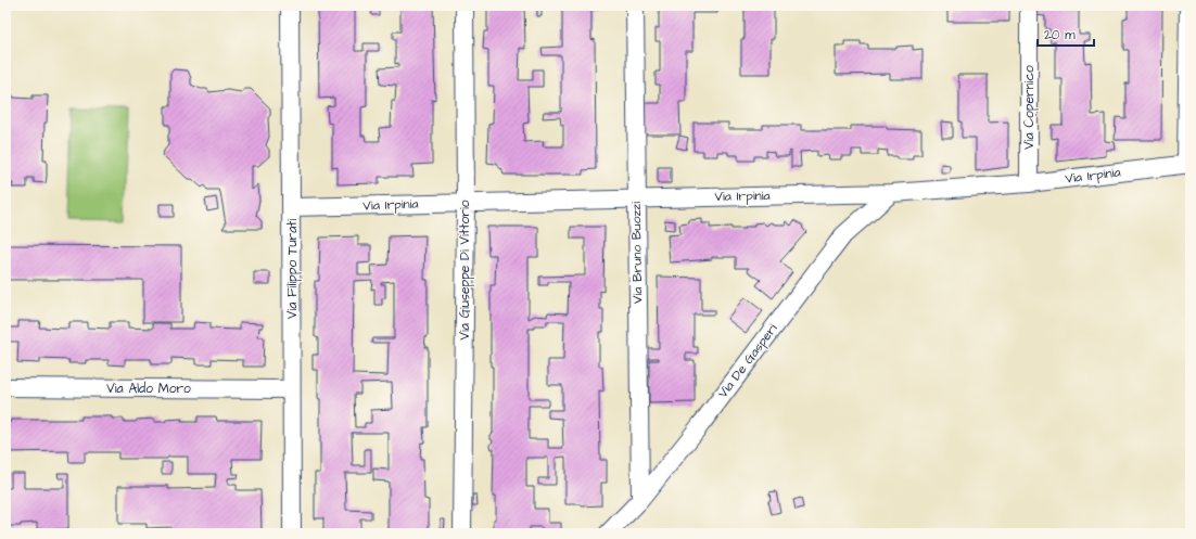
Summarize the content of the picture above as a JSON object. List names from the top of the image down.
{
  "streets": {
    "street": [
      "Via Copernico",
      "Via Irpinia",
      "Via Bruno Buozzi",
      "Via Filippo Turati",
      "Via Giuseppe Di Vittorio",
      "Via De Gasperi",
      "Via Aldo Moro"
    ]
  },
  "crossings": [
    ["Via Copernico", "Via Irpinia"],
    ["Via Irpinia", "Via Bruno Buozzi"],
    ["Via Irpinia", "Via Filippo Turati"],
    ["Via Irpinia", "Via Giuseppe Di Vittorio"],
    ["Via Irpinia", "Via De Gasperi"],
    ["Via Bruno Buozzi", "Via De Gasperi"],
    ["Via Filippo Turati", "Via Aldo Moro"]
  ],
  "scale_bar": "20 m"
}
